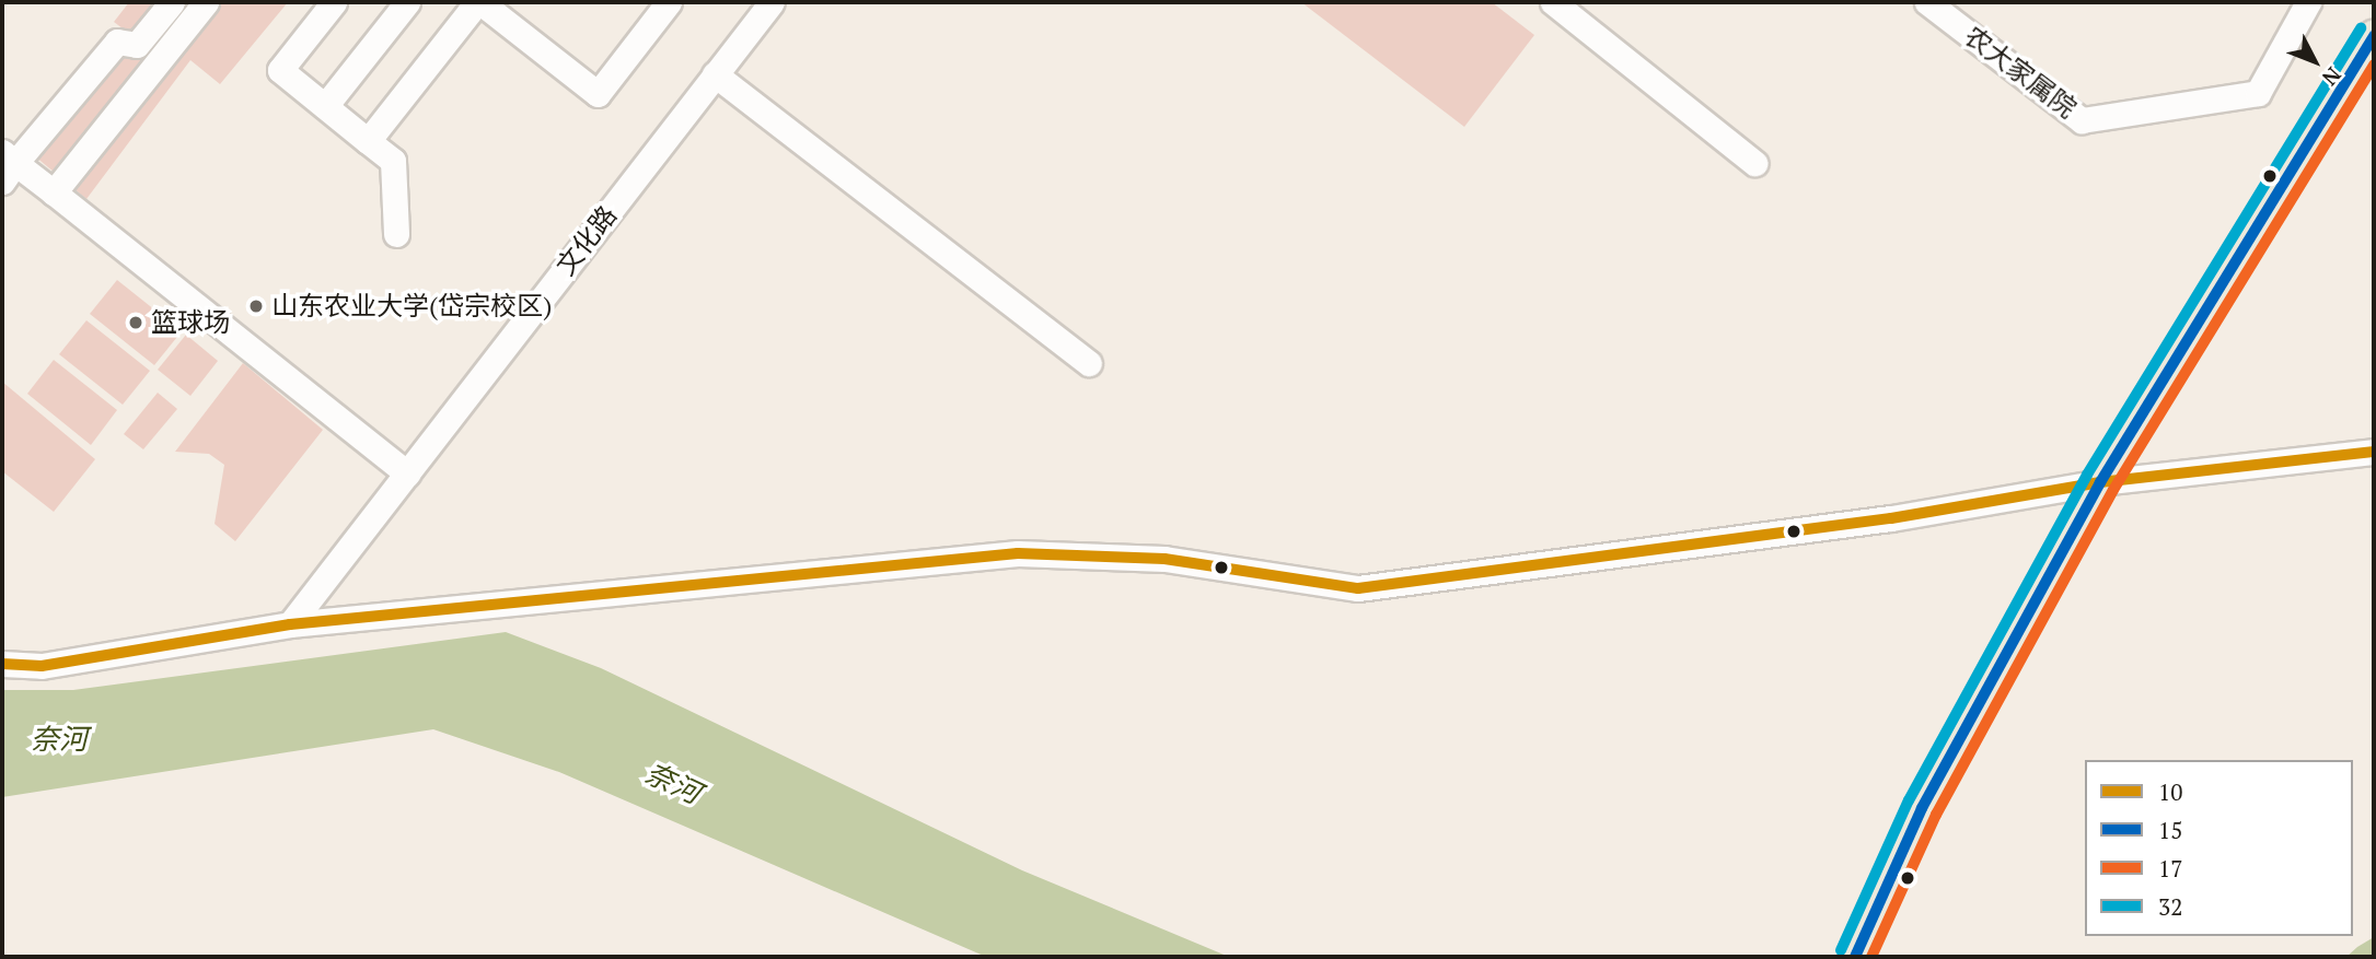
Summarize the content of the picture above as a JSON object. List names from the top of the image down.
{
  "streets": {
    "street": ["农大家属院", "文化路"]
  },
  "water": ["奈河"],
  "places": ["山东农业大学(岱宗校区)", "篮球场"],
  "lines": [
    "transit line 32",
    "transit line 15",
    "transit line 17",
    "transit line 10"
  ],
  "legend": [
    "10",
    "15",
    "17",
    "32"
  ],
  "north": "bottom right"
}
